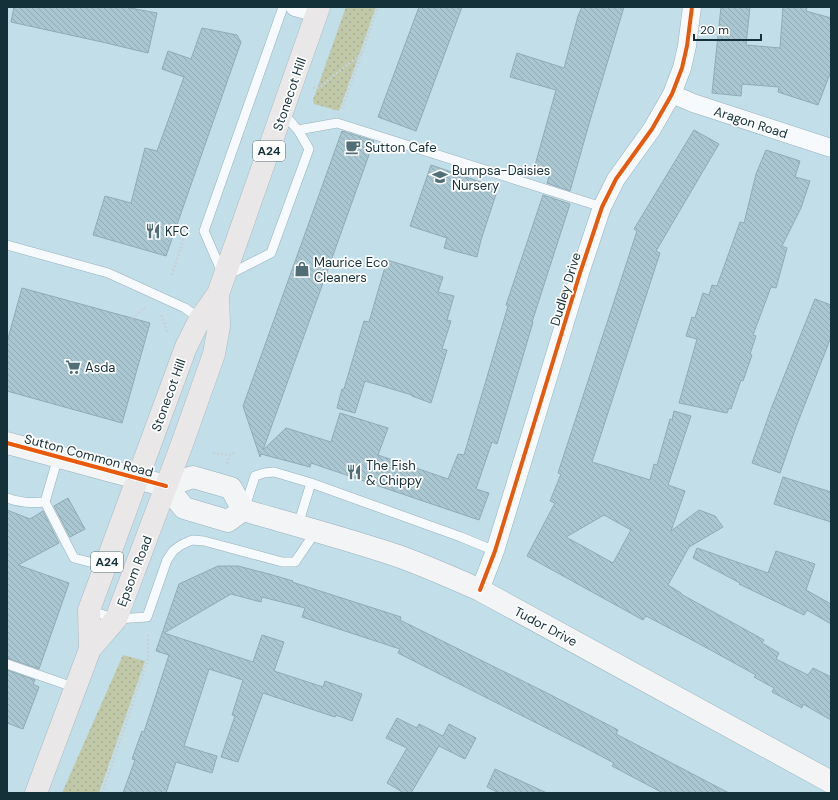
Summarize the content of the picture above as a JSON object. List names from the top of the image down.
{
  "streets": {
    "highway": ["Stonecot Hill", "A24", "Epsom Road"],
    "main road": ["Sutton Common Road", "Tudor Drive"],
    "street": ["Aragon Road", "Dudley Drive"]
  },
  "crossings": [
    ["Stonecot Hill", "Sutton Common Road"],
    ["Stonecot Hill", "Epsom Road"],
    ["Aragon Road", "Dudley Drive"],
    ["Dudley Drive", "Tudor Drive"],
    ["Sutton Common Road", "Epsom Road"]
  ],
  "places": {
    "cafe": ["Sutton Cafe"],
    "school or university": ["Bumpsa-Daisies Nursery"],
    "restaurant": ["KFC", "The Fish & Chippy"],
    "shop": ["Maurice Eco Cleaners"],
    "supermarket": ["Asda"]
  },
  "scale_bar": "20 m"
}
